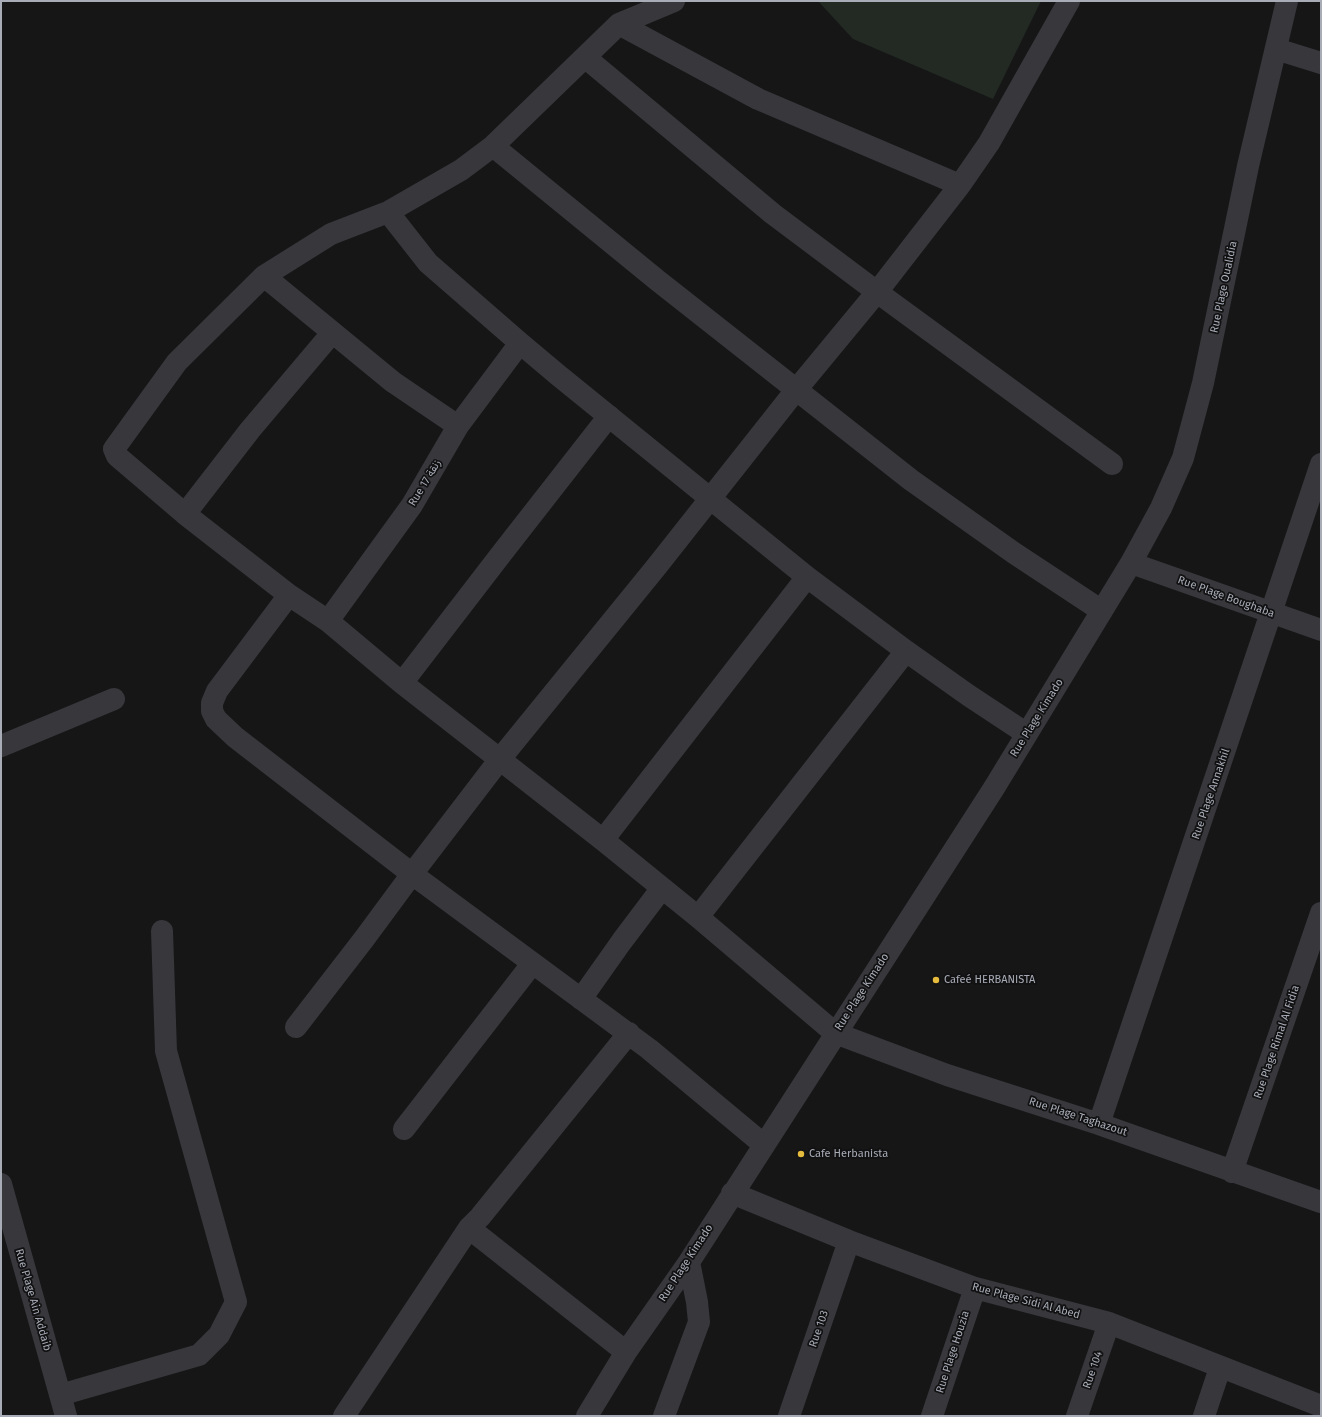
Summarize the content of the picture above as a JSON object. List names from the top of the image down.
{
  "streets": {
    "street": [
      "Rue Plage Oualidia",
      "Rue 17 زنقة",
      "Rue Plage Boughaba",
      "Rue Plage Kimado",
      "Rue Plage Annakhil",
      "Rue Plage Rimal Al Fidia",
      "Rue Plage Taghazout",
      "Rue Plage Ain Addaib",
      "Rue Plage Sidi Al Abed",
      "Rue 103",
      "Rue Plage Houzia",
      "Rue 104"
    ]
  },
  "crossings": [
    ["Rue Plage Oualidia", "Rue Plage Boughaba"],
    ["Rue Plage Oualidia", "Rue Plage Kimado"],
    ["Rue 17 زنقة", "Rue Plage Taghazout"],
    ["Rue Plage Boughaba", "Rue Plage Kimado"],
    ["Rue Plage Boughaba", "Rue Plage Annakhil"],
    ["Rue Plage Kimado", "Rue Plage Taghazout"],
    ["Rue Plage Kimado", "Rue Plage Sidi Al Abed"],
    ["Rue Plage Annakhil", "Rue Plage Taghazout"],
    ["Rue Plage Rimal Al Fidia", "Rue Plage Taghazout"],
    ["Rue Plage Sidi Al Abed", "Rue 103"],
    ["Rue Plage Sidi Al Abed", "Rue Plage Houzia"],
    ["Rue Plage Sidi Al Abed", "Rue 104"]
  ],
  "places": ["Cafeé HERBANISTA", "Cafe Herbanista"]
}
